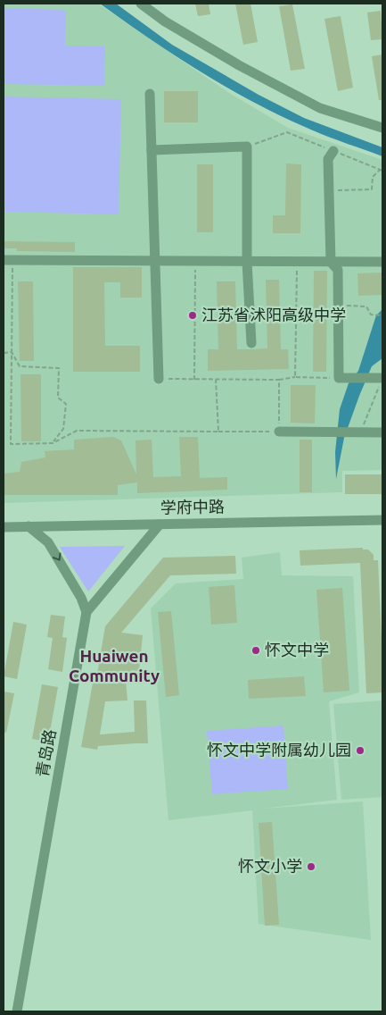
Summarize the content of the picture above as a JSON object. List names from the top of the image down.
{
  "streets": {
    "street": ["学府中路", "青岛路"]
  },
  "districts": ["Huaiwen Community"],
  "places": [
    "江苏省沭阳高级中学",
    "怀文中学",
    "怀文中学附属幼儿园",
    "怀文小学"
  ]
}
